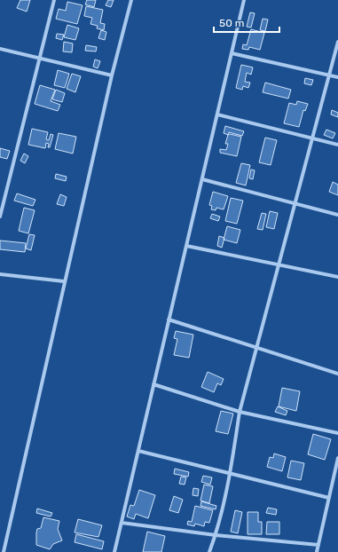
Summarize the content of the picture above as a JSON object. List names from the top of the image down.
{
  "scale_bar": "50 m"
}
